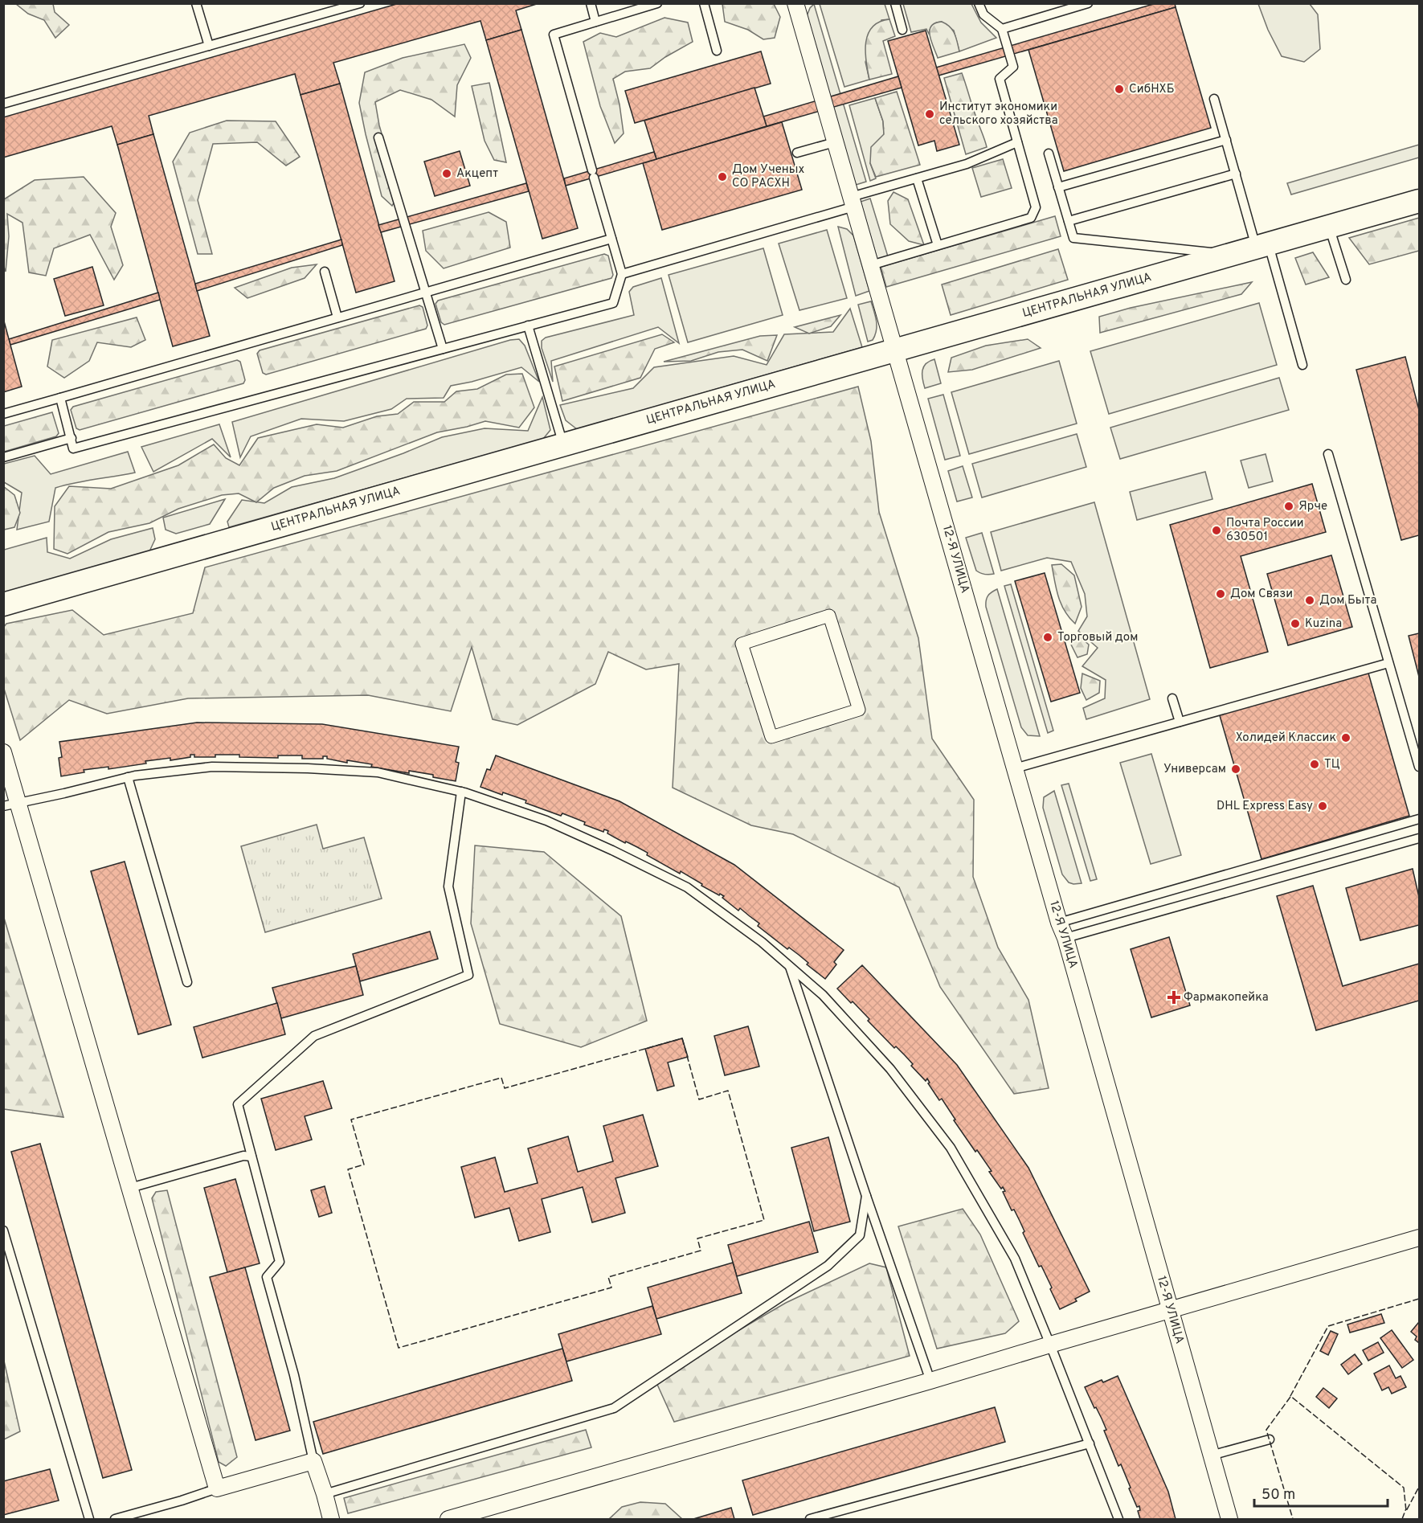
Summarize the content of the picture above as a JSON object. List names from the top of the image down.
{
  "streets": {
    "main road": ["ЦЕНТРАЛЬНАЯ УЛИЦА"],
    "street": ["12-Я УЛИЦА"]
  },
  "crossings": [
    ["ЦЕНТРАЛЬНАЯ УЛИЦА", "12-Я УЛИЦА"]
  ],
  "places": {
    "other": [
      "СибНХБ",
      "Институт экономики сельского хозяйства",
      "Акцепт",
      "Дом Ученых СО РАСХН",
      "Ярче",
      "Почта России 630501",
      "Дом Связи",
      "Дом Быта",
      "Kuzina",
      "Торговый дом",
      "Холидей Классик",
      "ТЦ",
      "Универсам",
      "DHL Express Easy"
    ],
    "health": ["Фармакопейка"]
  },
  "scale_bar": "50 m"
}
